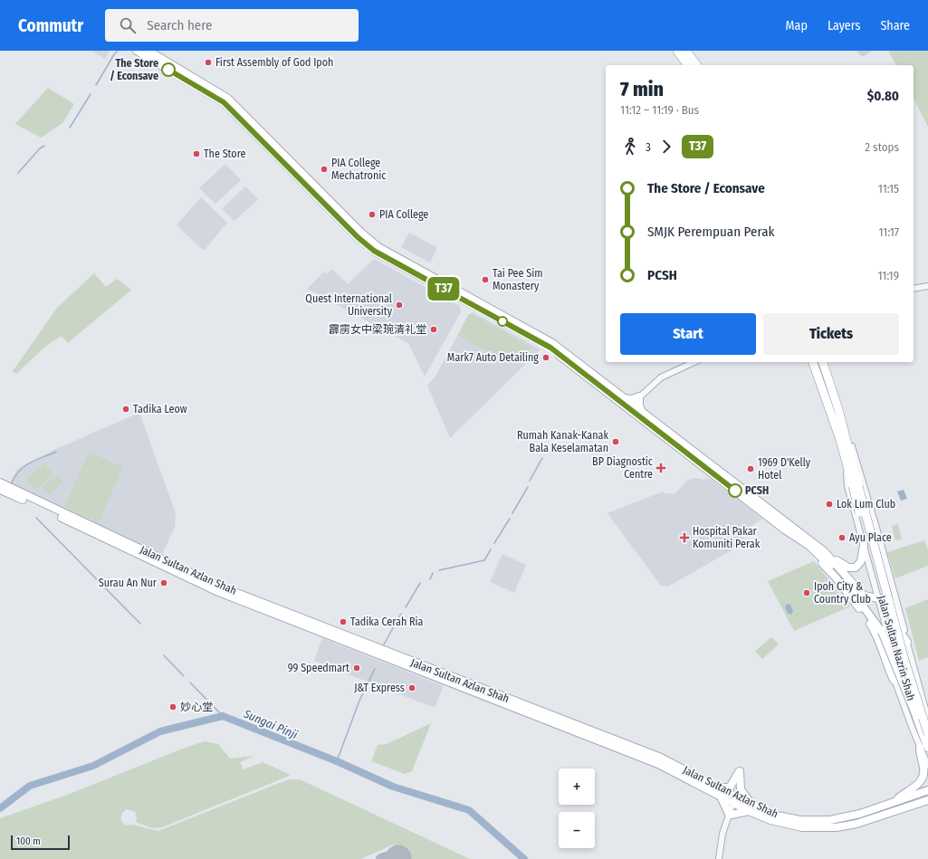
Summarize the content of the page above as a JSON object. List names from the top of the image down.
{
  "streets": {
    "highway": ["Jalan Sultan Nazrin Shah"],
    "main road": ["Jalan Sultan Azlan Shah"]
  },
  "water": ["Sungai Pinji"],
  "places": {
    "other": [
      "First Assembly of God Ipoh",
      "The Store / Econsave",
      "The Store",
      "PIA College Mechatronic",
      "PIA College",
      "Tai Pee Sim Monastery",
      "Quest International University",
      "霹雳女中梁琬清礼堂",
      "Mark7 Auto Detailing",
      "Tadika Leow",
      "Rumah Kanak-Kanak Bala Keselamatan",
      "1969 D'Kelly Hotel",
      "PCSH",
      "Lok Lum Club",
      "Ayu Place",
      "Surau An Nur",
      "Ipoh City & Country Club",
      "Tadika Cerah Ria",
      "99 Speedmart",
      "J&T Express",
      "妙心堂"
    ],
    "health": ["BP Diagnostic Centre", "Hospital Pakar Komuniti Perak"]
  },
  "lines": ["bus line T37"],
  "scale_bar": "100 m",
  "page": {
    "header": "Commutr",
    "search": "Search here",
    "nav": ["Map", "Layers", "Share"],
    "on_map": "T37",
    "heading": ["7 min", "11:12 – 11:19 · Bus", "$0.80"],
    "legs": ["3", "T37", "2 stops"],
    "list": [
      {
        "name": "The Store / Econsave",
        "value": "11:15"
      },
      {
        "name": "SMJK Perempuan Perak",
        "value": "11:17"
      },
      {
        "name": "PCSH",
        "value": "11:19"
      }
    ],
    "buttons": ["Start", "Tickets"],
    "map_buttons": ["+", "−"],
    "scale": "100 m"
  }
}
